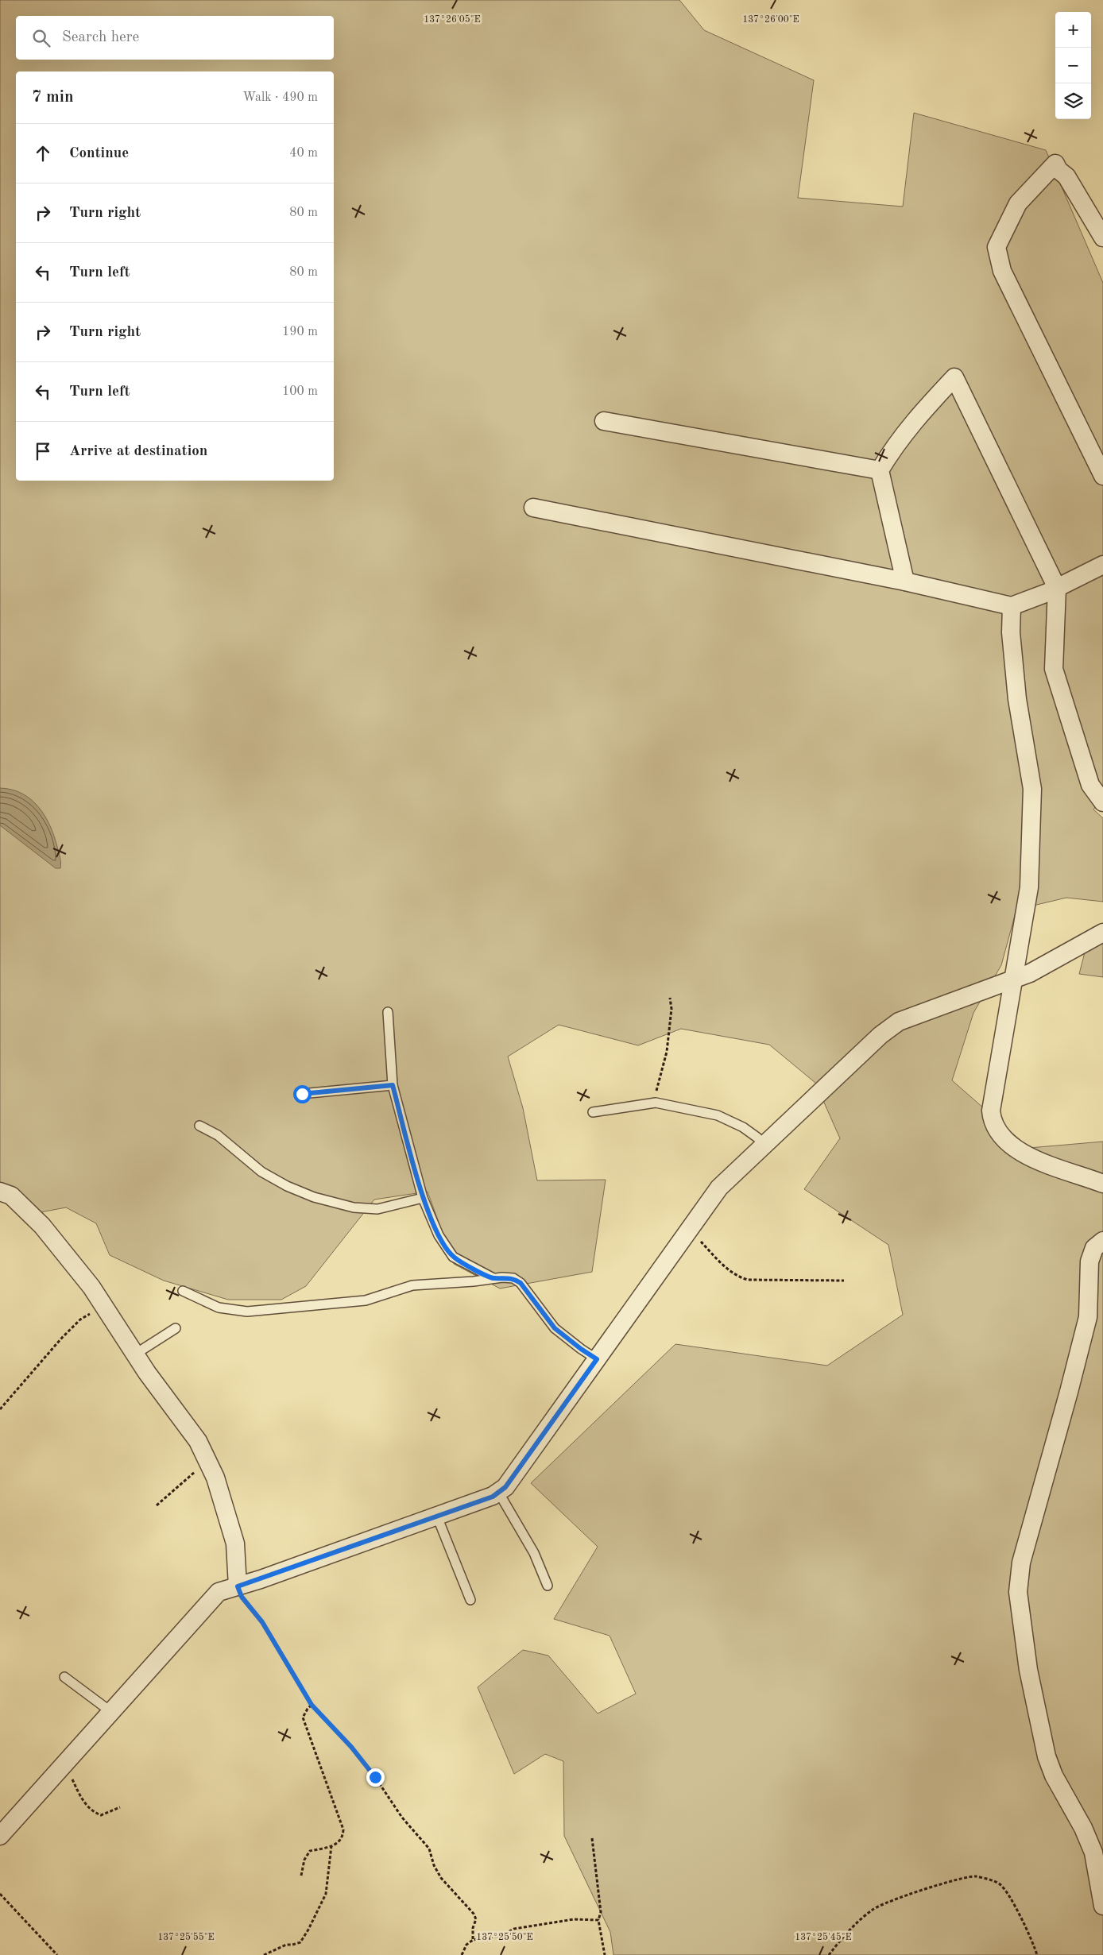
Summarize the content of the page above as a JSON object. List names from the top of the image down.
{
  "page": {
    "map_buttons": ["+", "−"],
    "search": "Search here",
    "heading": ["7 min", "Walk · 490 m"],
    "list": [
      ["Continue", "40 m"],
      ["Turn right", "80 m"],
      ["Turn left", "80 m"],
      ["Turn right", "190 m"],
      ["Turn left", "100 m"],
      "Arrive at destination"
    ]
  },
  "coordinates": [
    "137°26'05\"E",
    "137°26'00\"E",
    "137°25'55\"E",
    "137°25'50\"E",
    "137°25'45\"E"
  ]
}
